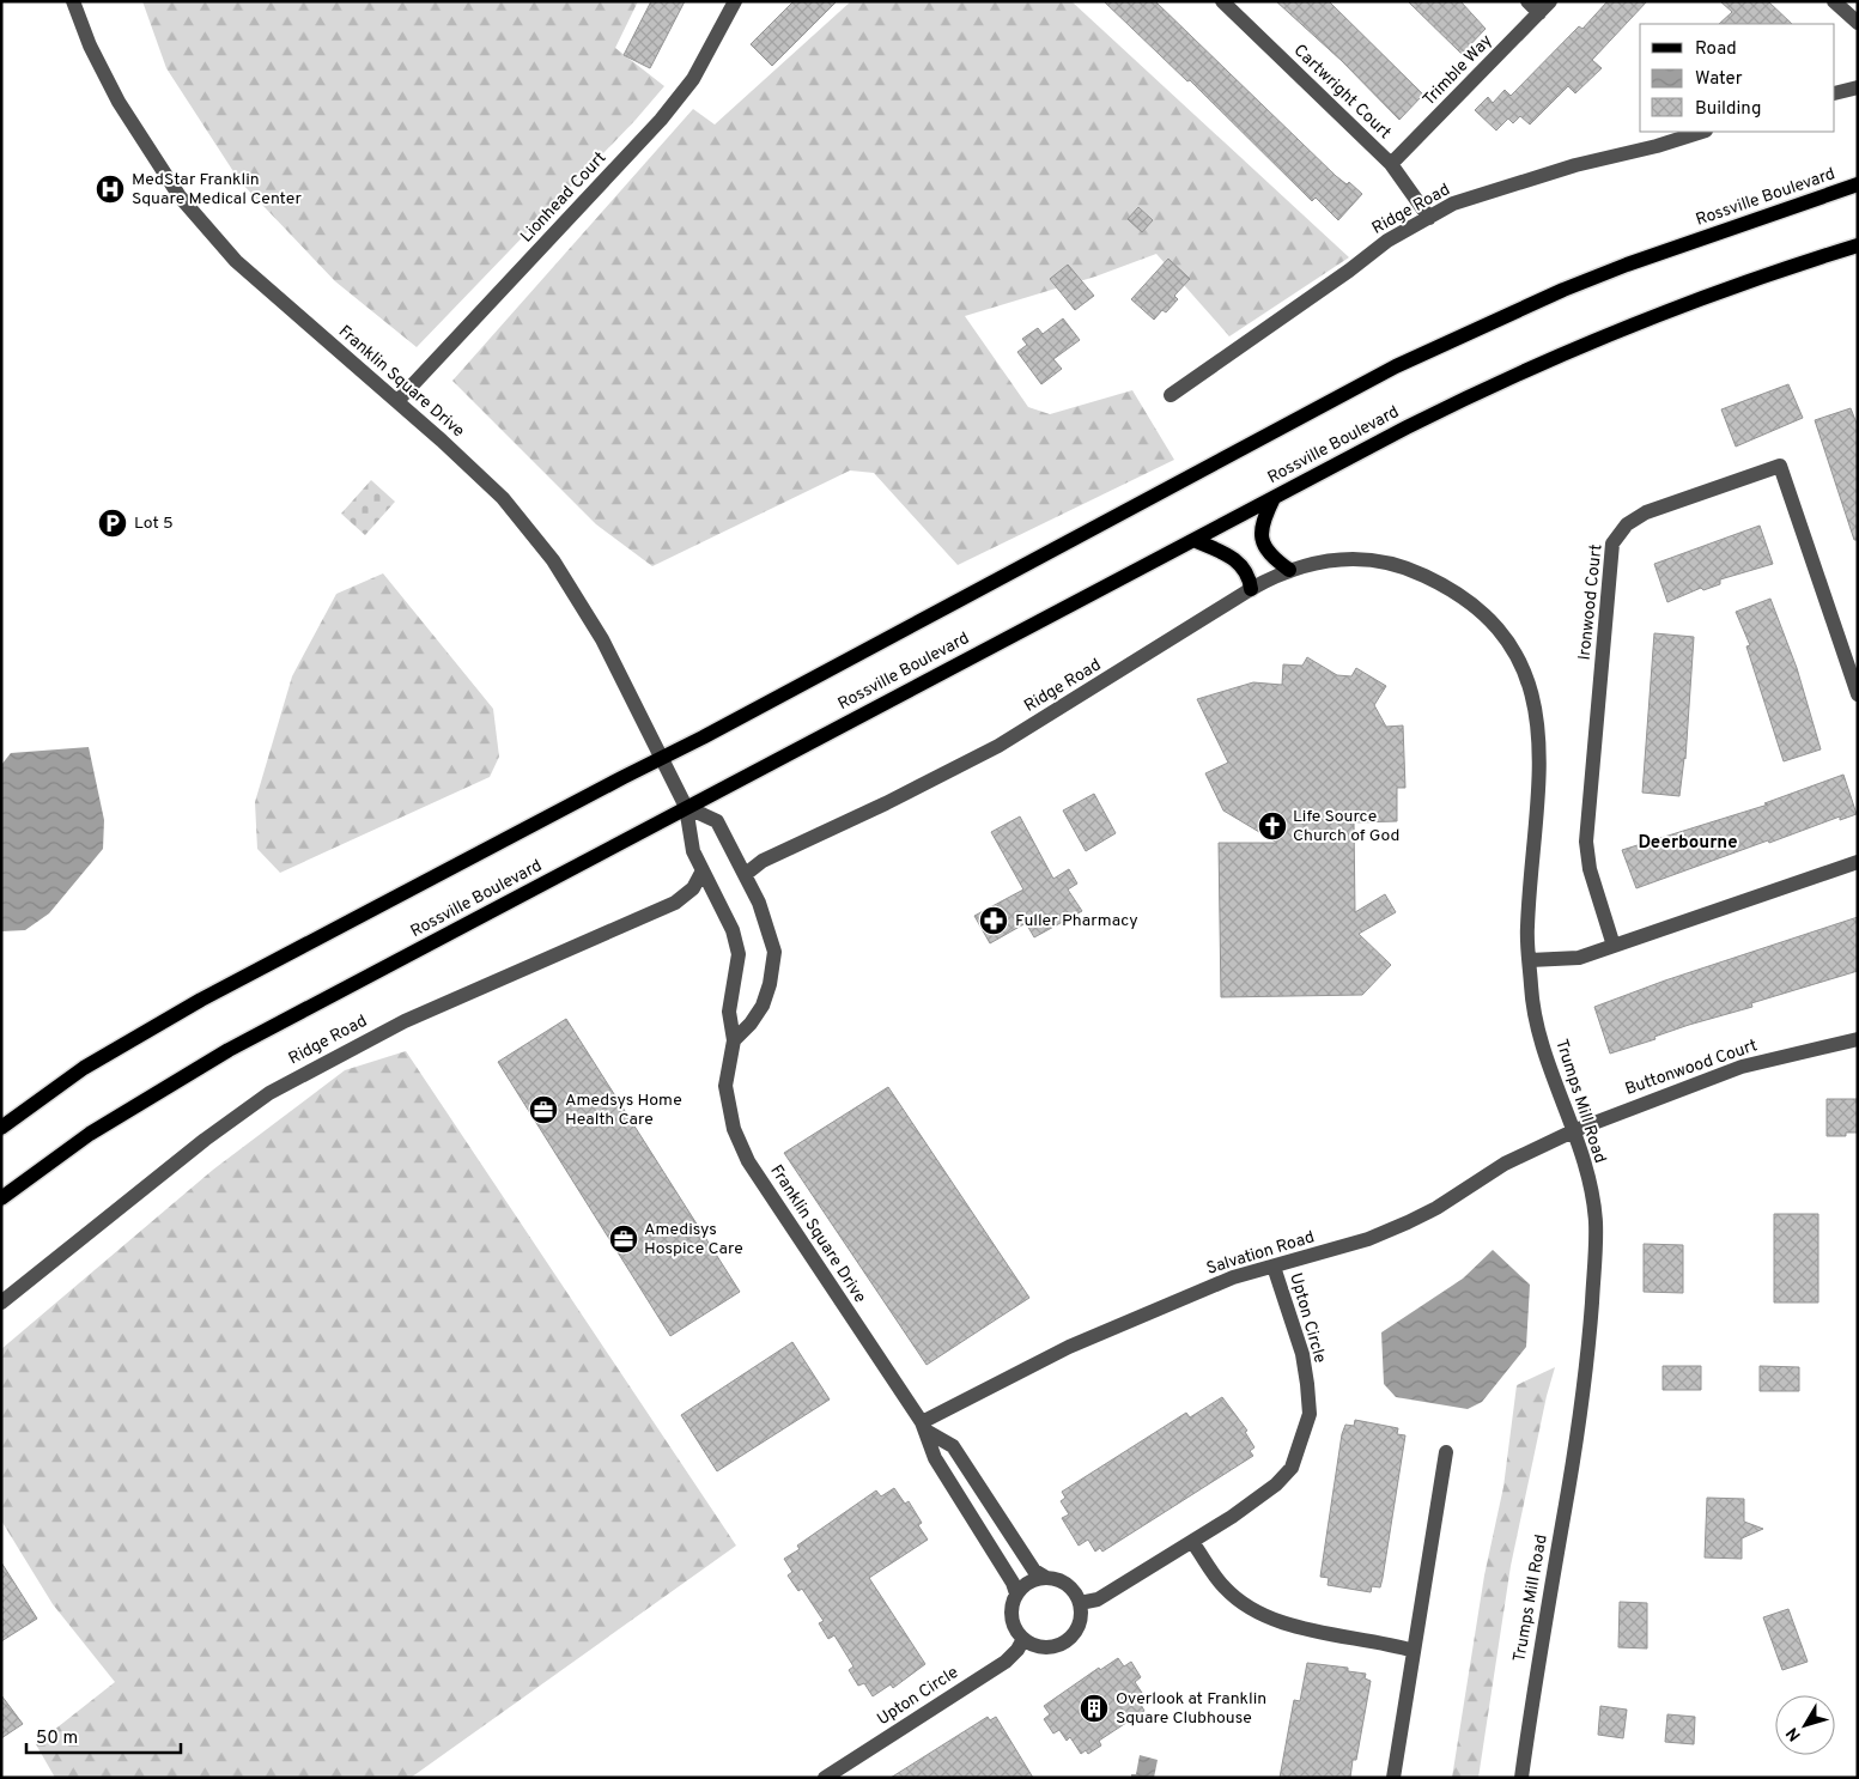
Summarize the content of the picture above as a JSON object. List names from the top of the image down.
{
  "streets": {
    "main road": ["Rossville Boulevard"],
    "street": [
      "Trimble Way",
      "Cartwright Court",
      "Lionhead Court",
      "Ridge Road",
      "Franklin Square Drive",
      "Ironwood Court",
      "Buttonwood Court",
      "Trumps Mill Road",
      "Salvation Road",
      "Upton Circle"
    ]
  },
  "crossings": [
    ["Trimble Way", "Cartwright Court"],
    ["Cartwright Court", "Ridge Road"],
    ["Lionhead Court", "Franklin Square Drive"],
    ["Rossville Boulevard", "Franklin Square Drive"],
    ["Ridge Road", "Franklin Square Drive"],
    ["Ridge Road", "Trumps Mill Road"],
    ["Franklin Square Drive", "Salvation Road"],
    ["Franklin Square Drive", "Upton Circle"],
    ["Buttonwood Court", "Trumps Mill Road"],
    ["Buttonwood Court", "Salvation Road"],
    ["Trumps Mill Road", "Salvation Road"],
    ["Salvation Road", "Upton Circle"]
  ],
  "districts": ["Deerbourne"],
  "places": {
    "hospital": ["MedStar Franklin Square Medical Center"],
    "parking": ["Lot 5"],
    "church": ["Life Source Church of God"],
    "pharmacy": ["Fuller Pharmacy"],
    "office": ["Amedsys Home Health Care", "Amedisys Hospice Care"],
    "building": ["Overlook at Franklin Square Clubhouse"]
  },
  "legend": ["Road", "Water", "Building"],
  "scale_bar": "50 m",
  "north": "bottom left"
}
